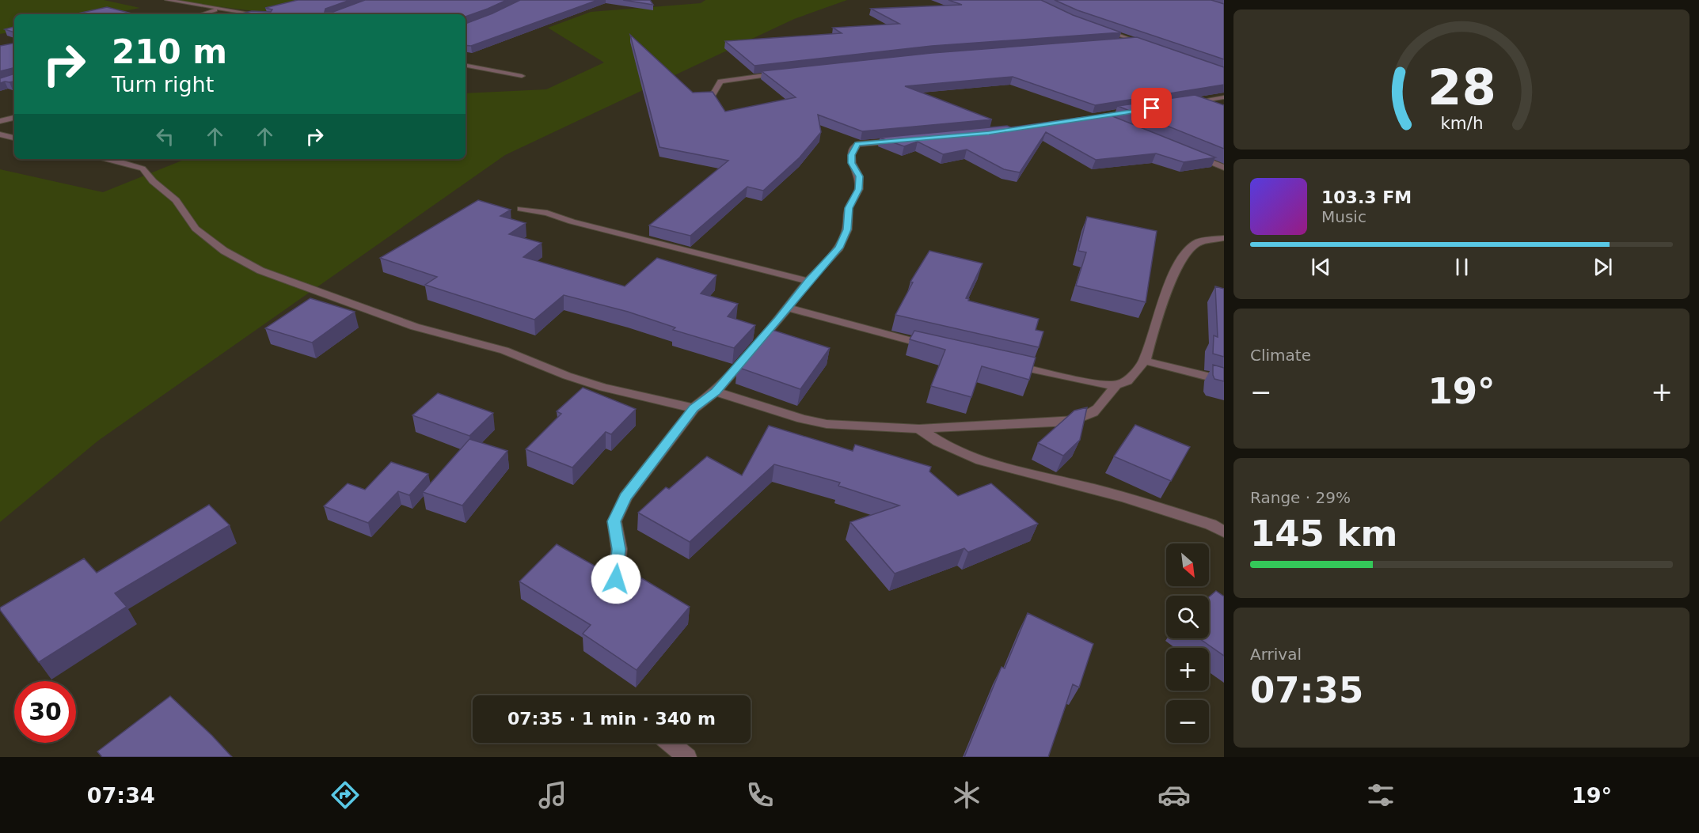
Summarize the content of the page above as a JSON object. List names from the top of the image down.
{
  "north": "bottom right",
  "page": {
    "turn": ["210 m", "Turn right"],
    "song": ["103.3 FM", "Music"],
    "tile": [
      "Climate",
      ["Range · 29%", "145 km"],
      ["Arrival", "07:35"]
    ],
    "heat": ["−", "19°", "+"],
    "map_buttons": ["+", "−"],
    "limit": "30",
    "trip": "07:35 · 1 min · 340 m",
    "tabs": ["07:34", "19°"],
    "gauge": ["28", "km/h"]
  }
}
